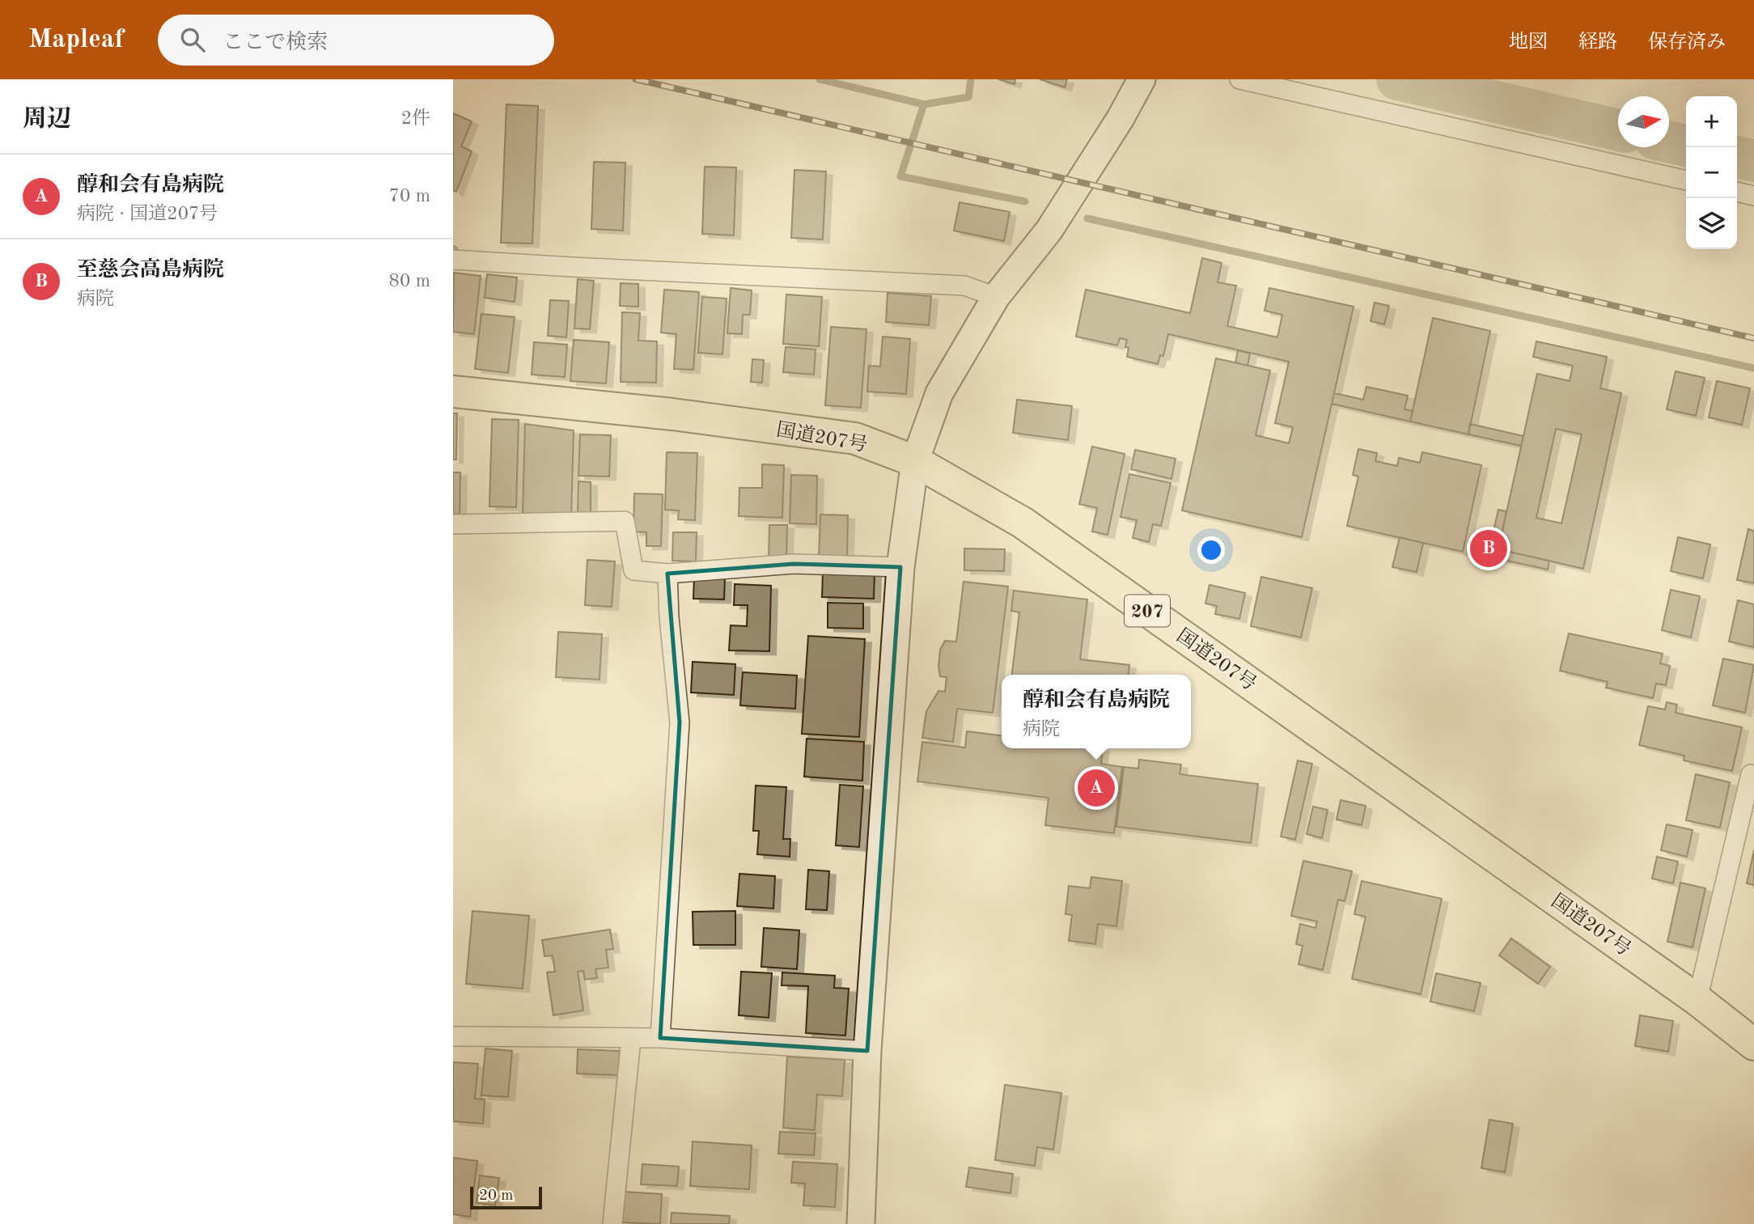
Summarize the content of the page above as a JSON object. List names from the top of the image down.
{
  "streets": {
    "highway": ["国道207号", "207"]
  },
  "scale_bar": "20 m",
  "north": "right",
  "page": {
    "header": "Mapleaf",
    "search": "ここで検索",
    "nav": ["地図", "経路", "保存済み"],
    "heading": ["周辺", "2件"],
    "map_buttons": ["+", "−"],
    "list": [
      {
        "mark": "A",
        "name": "醇和会有島病院",
        "note": "病院 · 国道207号",
        "value": "70 m"
      },
      {
        "mark": "B",
        "name": "至慈会高島病院",
        "note": "病院",
        "value": "80 m"
      }
    ],
    "pins": ["B", "A"],
    "popup": ["醇和会有島病院", "病院"],
    "scale": "20 m"
  }
}
